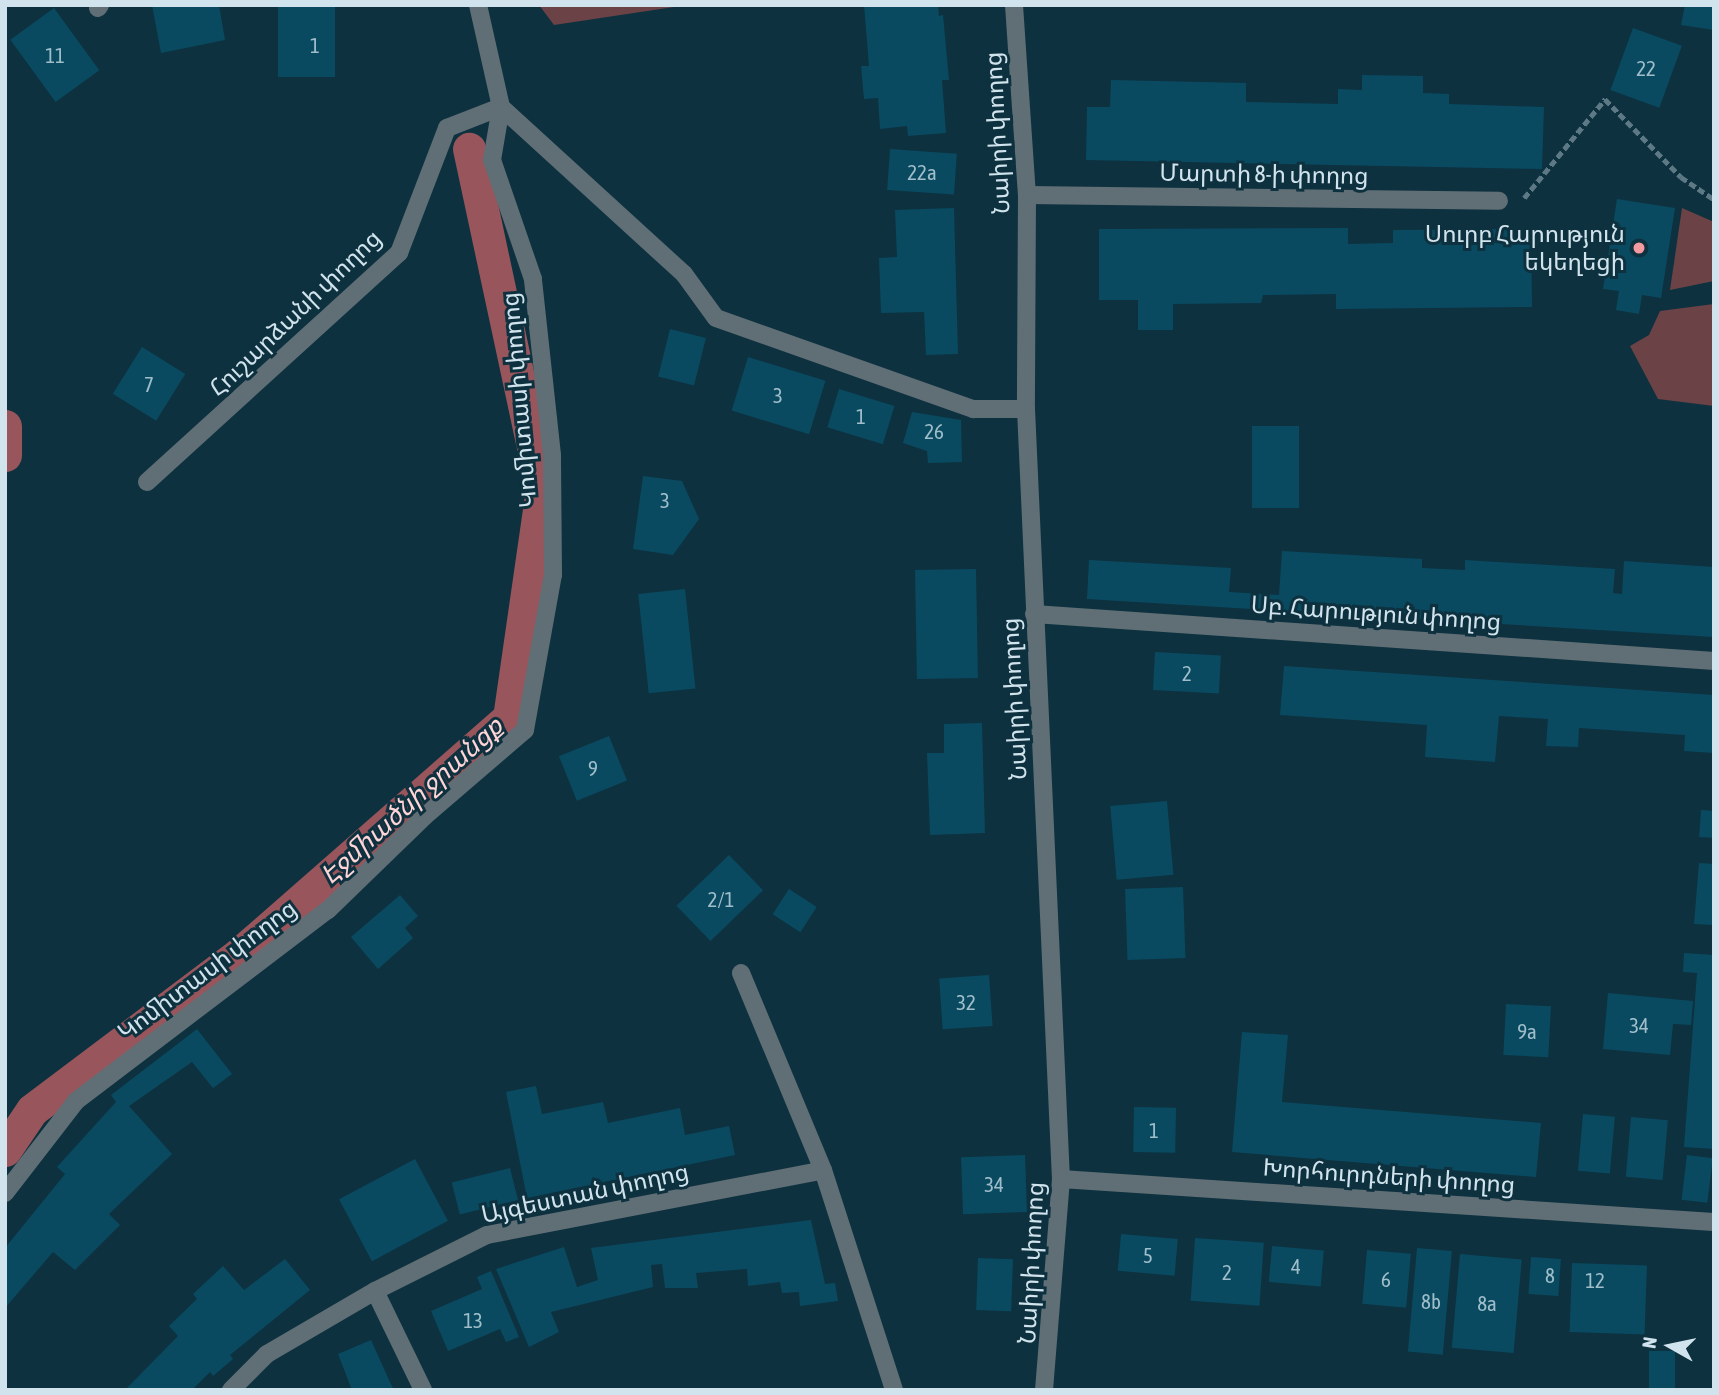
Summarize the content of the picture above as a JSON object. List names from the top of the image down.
{
  "streets": {
    "street": [
      "Նաիրի փողոց",
      "Մարտի 8-ի փողոց",
      "Հուշարձանի փողոց",
      "Կոմիտասի փողոց",
      "Սբ. Հարություն փողոց",
      "Խորհուրդների փողոց",
      "Այգեստան փողոց"
    ]
  },
  "crossings": [
    ["Նաիրի փողոց", "Մարտի 8-ի փողոց"],
    ["Նաիրի փողոց", "Սբ. Հարություն փողոց"],
    ["Նաիրի փողոց", "Խորհուրդների փողոց"],
    ["Հուշարձանի փողոց", "Կոմիտասի փողոց"]
  ],
  "water": ["Էջմիածնի ջրանցք"],
  "places": ["Սուրբ Հարություն եկեղեցի"],
  "house_numbers": [
    "1",
    "11",
    "22",
    "22a",
    "7",
    "3",
    "1",
    "26",
    "3",
    "2",
    "9",
    "2/1",
    "32",
    "34",
    "9a",
    "1",
    "34",
    "5",
    "4",
    "2",
    "8",
    "6",
    "12",
    "8b",
    "8a",
    "13"
  ],
  "north": "left"
}
